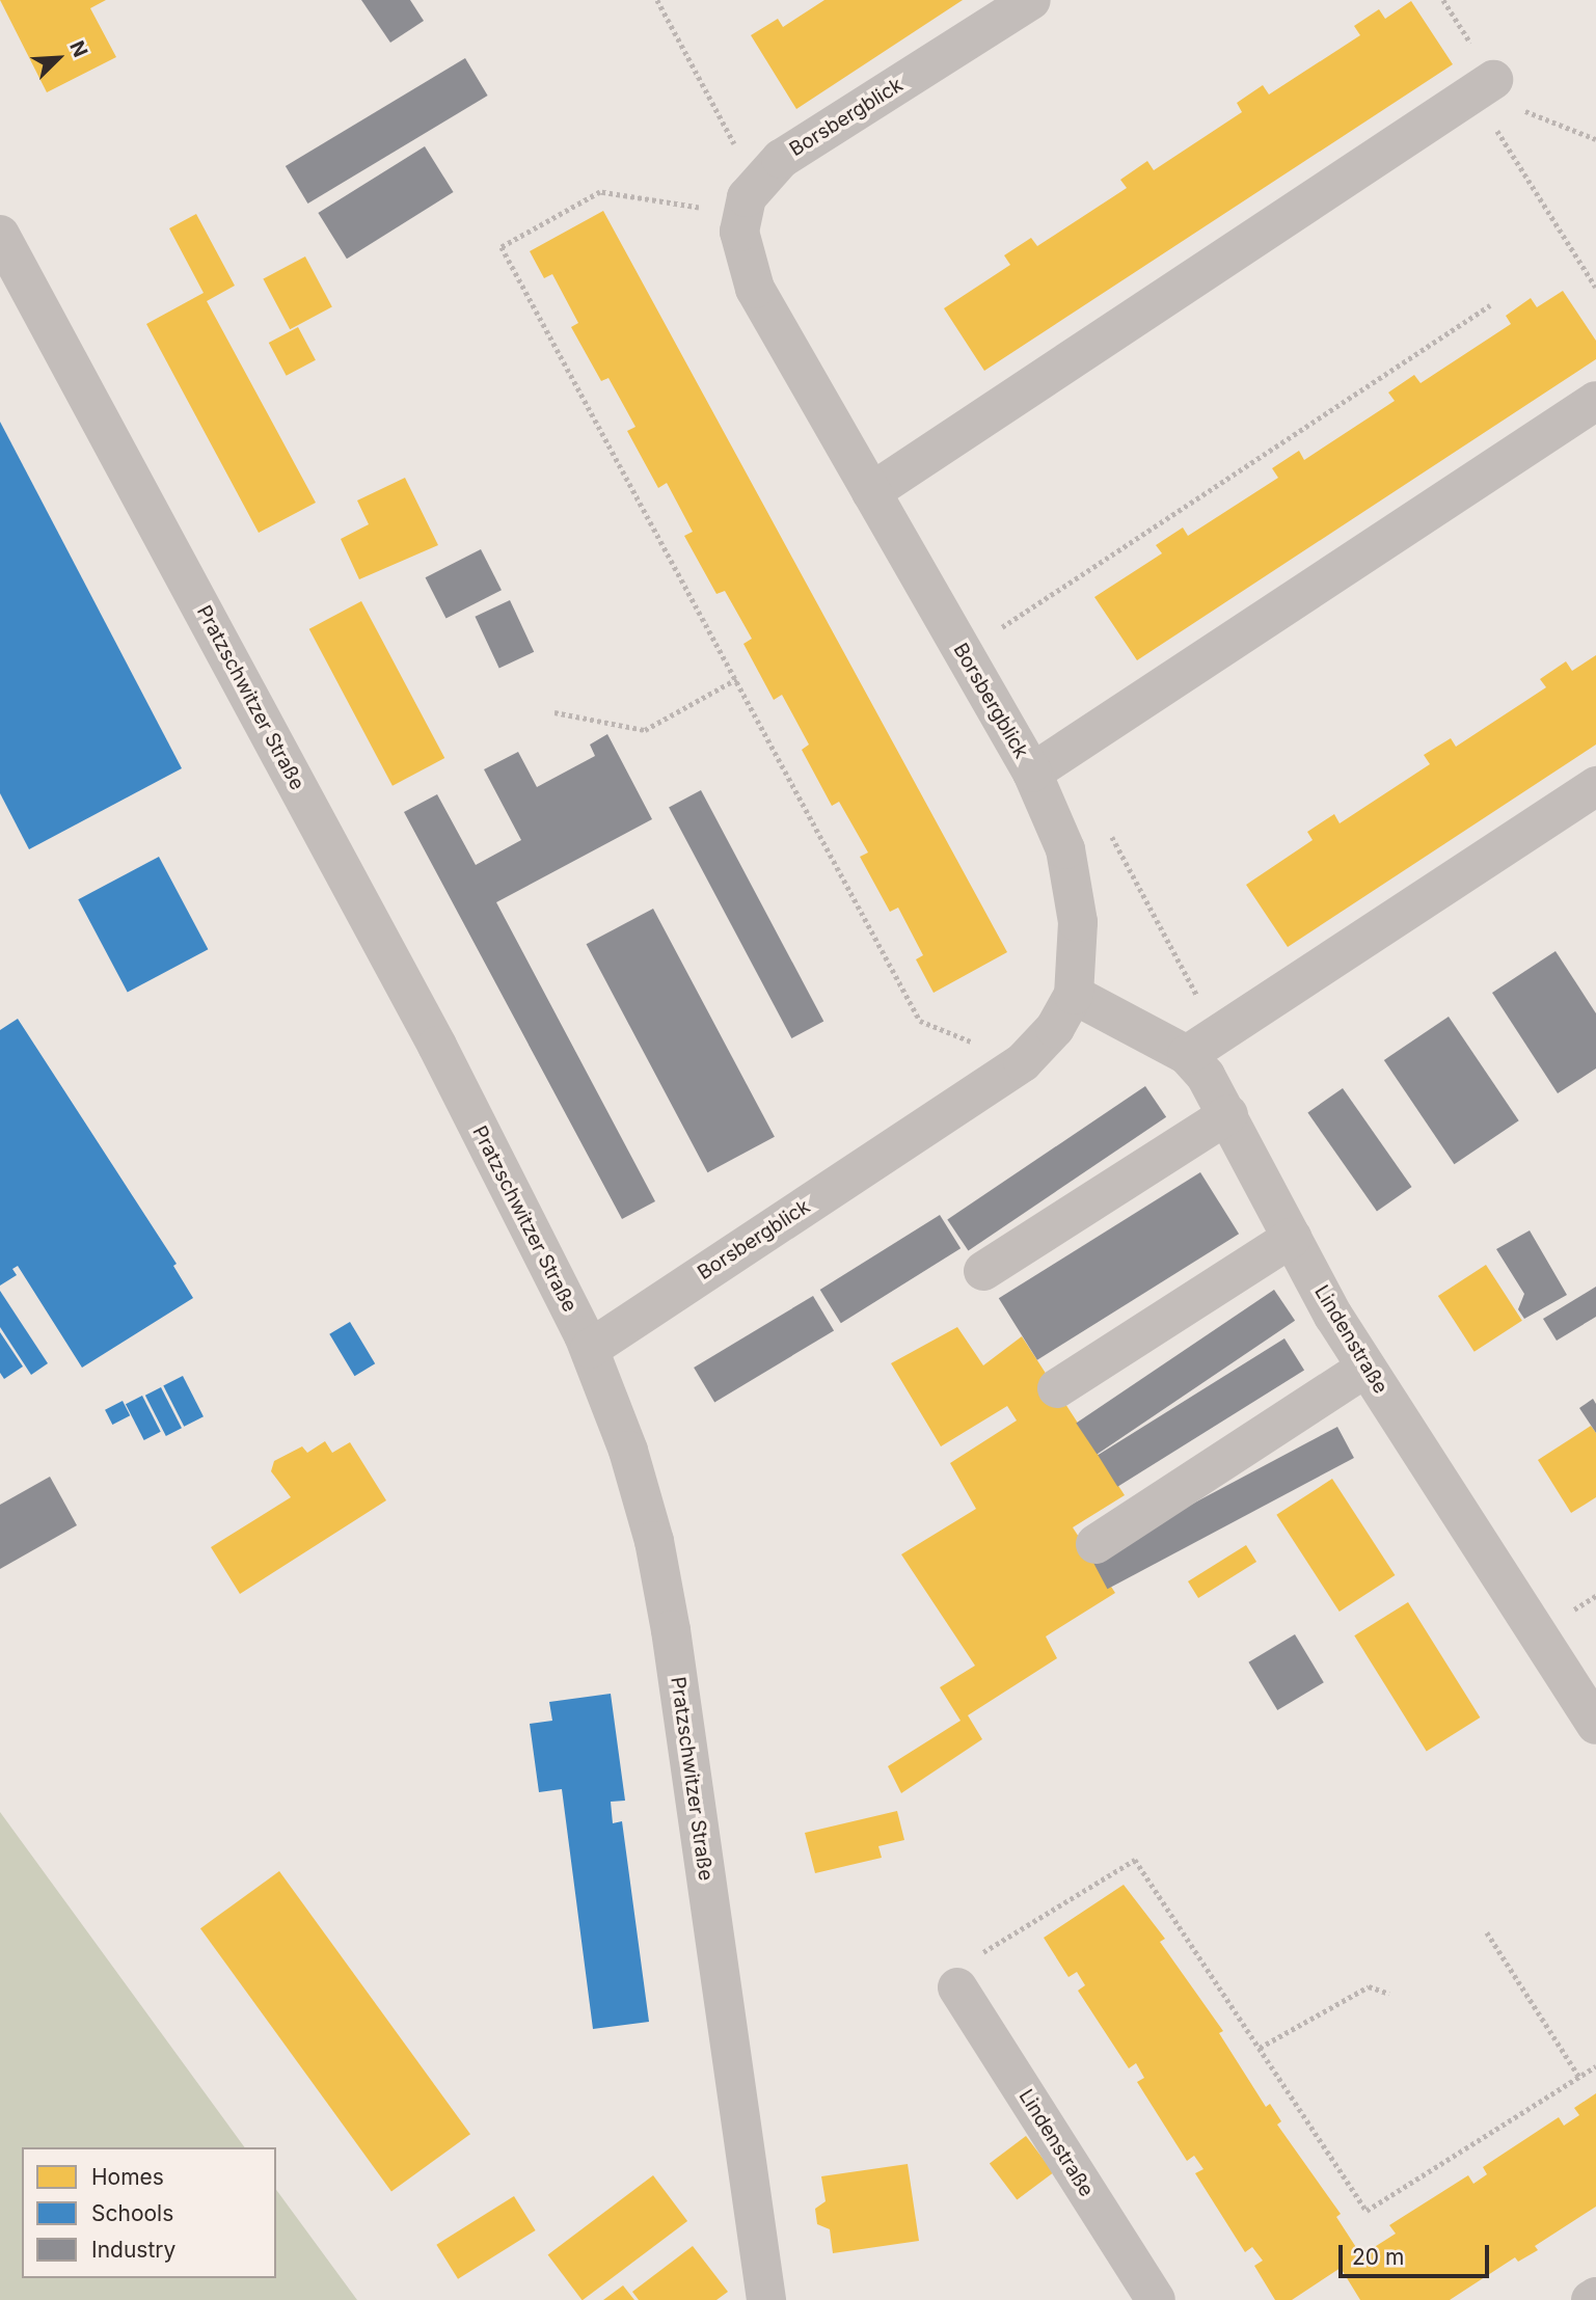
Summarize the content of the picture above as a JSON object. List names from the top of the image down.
{
  "streets": {
    "street": ["Borsbergblick", "Pratzschwitzer Straße", "Lindenstraße"]
  },
  "crossings": [
    ["Borsbergblick", "Pratzschwitzer Straße"],
    ["Borsbergblick", "Lindenstraße"]
  ],
  "legend": ["Homes", "Schools", "Industry"],
  "scale_bar": "20 m",
  "north": "top right"
}
